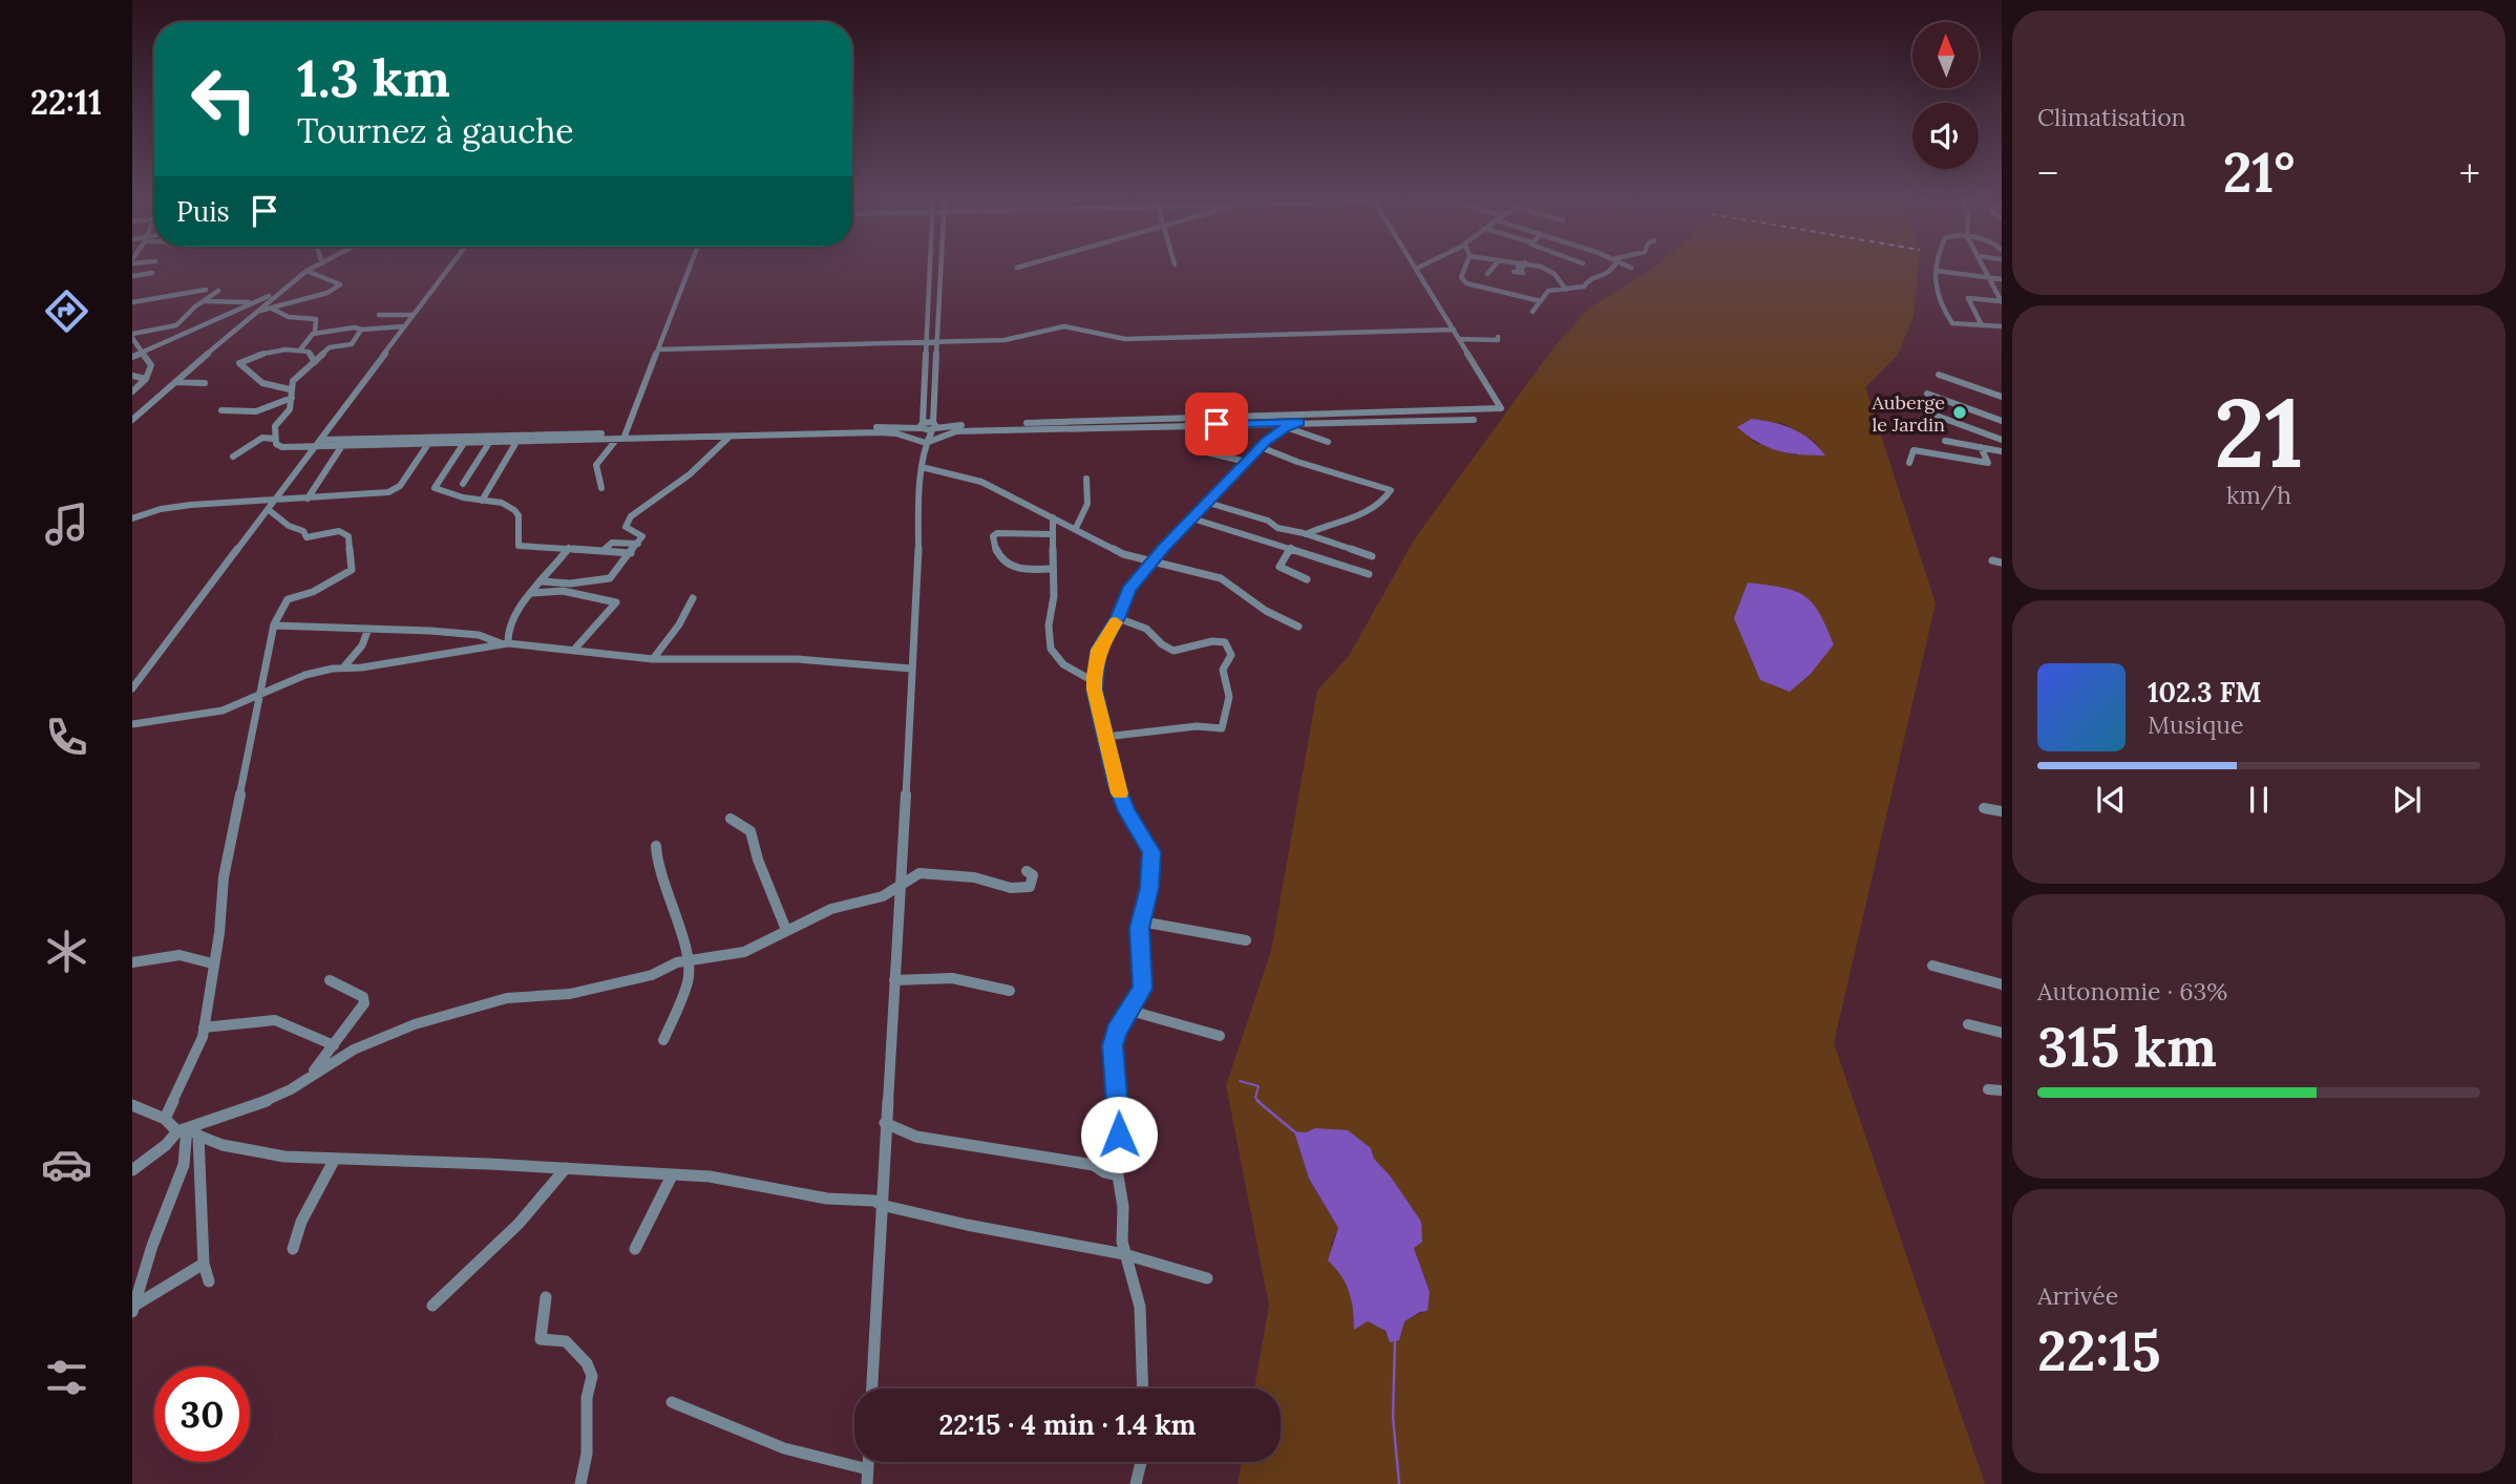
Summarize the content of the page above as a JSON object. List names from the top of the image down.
{
  "places": ["Auberge le Jardin"],
  "north": "top",
  "page": {
    "tabs": "22:11",
    "tile": [
      "Climatisation",
      ["21", "km/h"],
      ["Autonomie · 63%", "315 km"],
      ["Arrivée", "22:15"]
    ],
    "turn": ["1.3 km", "Tournez à gauche"],
    "heat": ["−", "21°", "+"],
    "then": "Puis",
    "song": ["102.3 FM", "Musique"],
    "limit": "30",
    "trip": "22:15 · 4 min · 1.4 km"
  }
}
